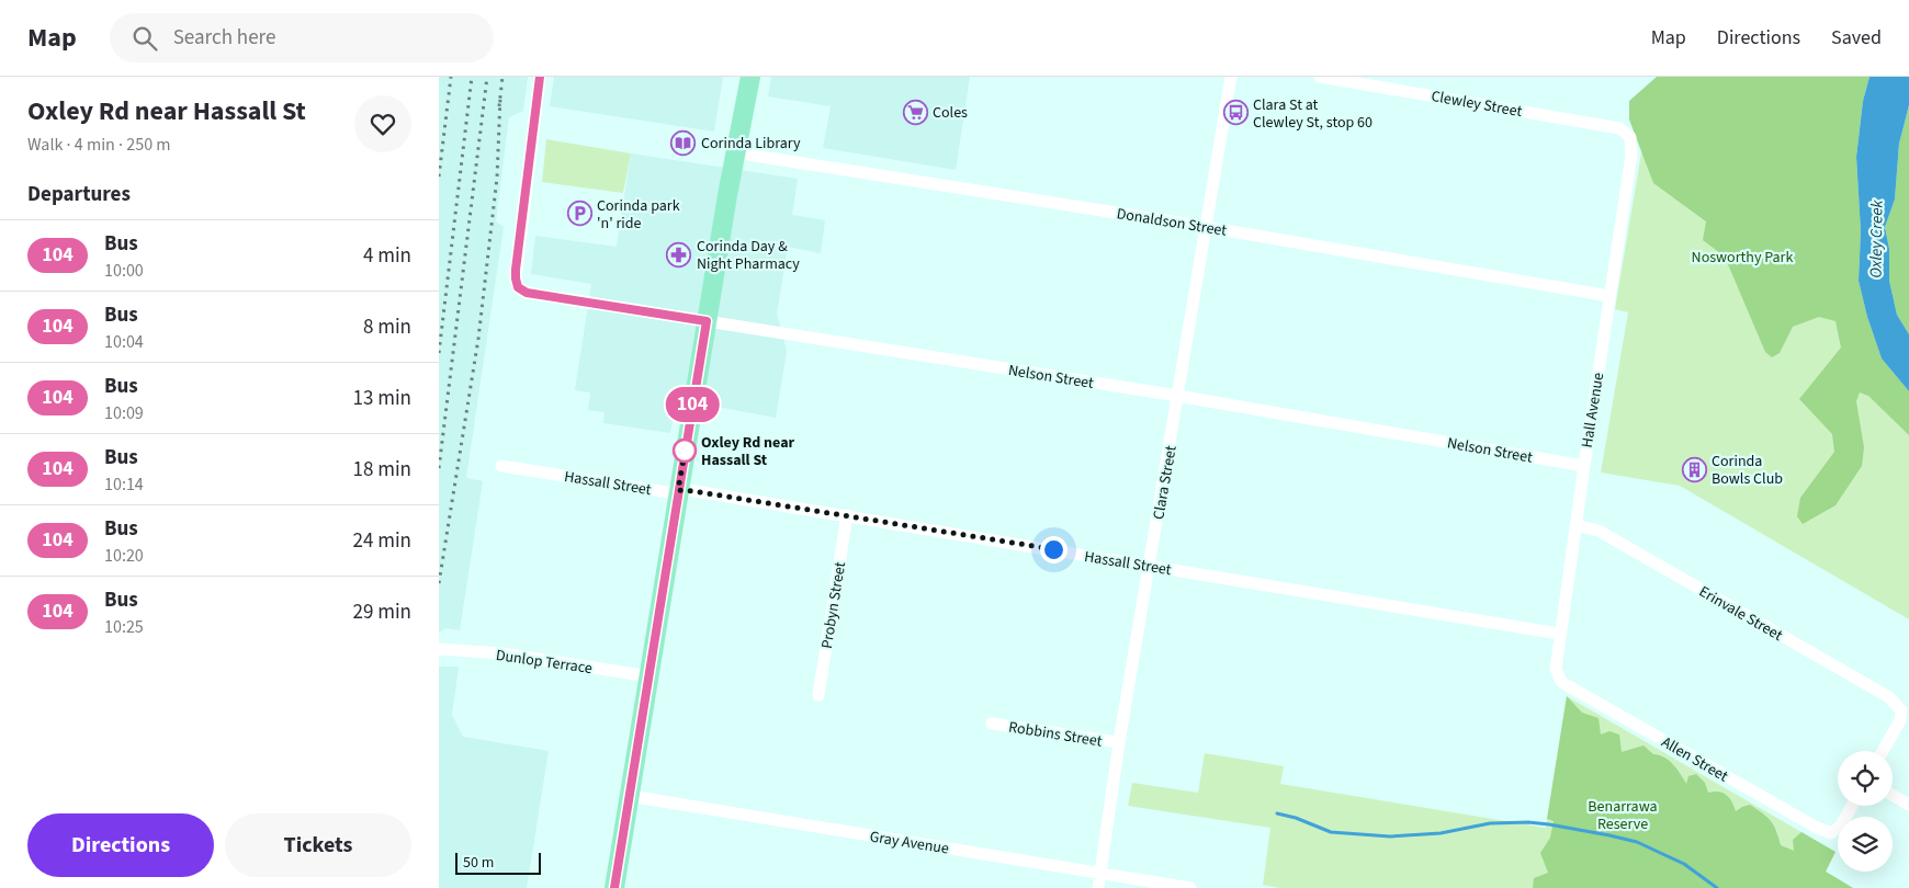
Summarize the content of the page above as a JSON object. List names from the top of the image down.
{
  "streets": {
    "street": [
      "Clewley Street",
      "Donaldson Street",
      "Nelson Street",
      "Hall Avenue",
      "Hassall Street",
      "Clara Street",
      "Probyn Street",
      "Erinvale Street",
      "Dunlop Terrace",
      "Robbins Street",
      "Allen Street",
      "Gray Avenue"
    ]
  },
  "crossings": [
    ["Clewley Street", "Hall Avenue"],
    ["Donaldson Street", "Hall Avenue"],
    ["Donaldson Street", "Clara Street"],
    ["Nelson Street", "Hall Avenue"],
    ["Nelson Street", "Clara Street"],
    ["Hall Avenue", "Hassall Street"],
    ["Hall Avenue", "Erinvale Street"],
    ["Hall Avenue", "Allen Street"],
    ["Hassall Street", "Clara Street"],
    ["Hassall Street", "Probyn Street"],
    ["Clara Street", "Robbins Street"],
    ["Clara Street", "Gray Avenue"]
  ],
  "water": ["Oxley Creek"],
  "parks": ["Nosworthy Park", "Benarrawa Reserve"],
  "places": {
    "supermarket": ["Coles"],
    "bus stop": ["Clara St at Clewley St, stop 60"],
    "library": ["Corinda Library"],
    "parking": ["Corinda park 'n' ride"],
    "pharmacy": ["Corinda Day & Night Pharmacy"],
    "other": ["Oxley Rd near Hassall St"],
    "building": ["Corinda Bowls Club"]
  },
  "lines": ["bus line 104"],
  "scale_bar": "50 m",
  "page": {
    "header": "Map",
    "search": "Search here",
    "nav": ["Map", "Directions", "Saved"],
    "heading": [
      ["Oxley Rd near Hassall St", "Walk · 4 min · 250 m"],
      "Departures"
    ],
    "on_map": "104",
    "list": [
      {
        "mark": "104",
        "name": "Bus",
        "note": "10:00",
        "value": "4 min"
      },
      {
        "mark": "104",
        "name": "Bus",
        "note": "10:04",
        "value": "8 min"
      },
      {
        "mark": "104",
        "name": "Bus",
        "note": "10:09",
        "value": "13 min"
      },
      {
        "mark": "104",
        "name": "Bus",
        "note": "10:14",
        "value": "18 min"
      },
      {
        "mark": "104",
        "name": "Bus",
        "note": "10:20",
        "value": "24 min"
      },
      {
        "mark": "104",
        "name": "Bus",
        "note": "10:25",
        "value": "29 min"
      }
    ],
    "buttons": ["Directions", "Tickets"],
    "scale": "50 m"
  }
}
